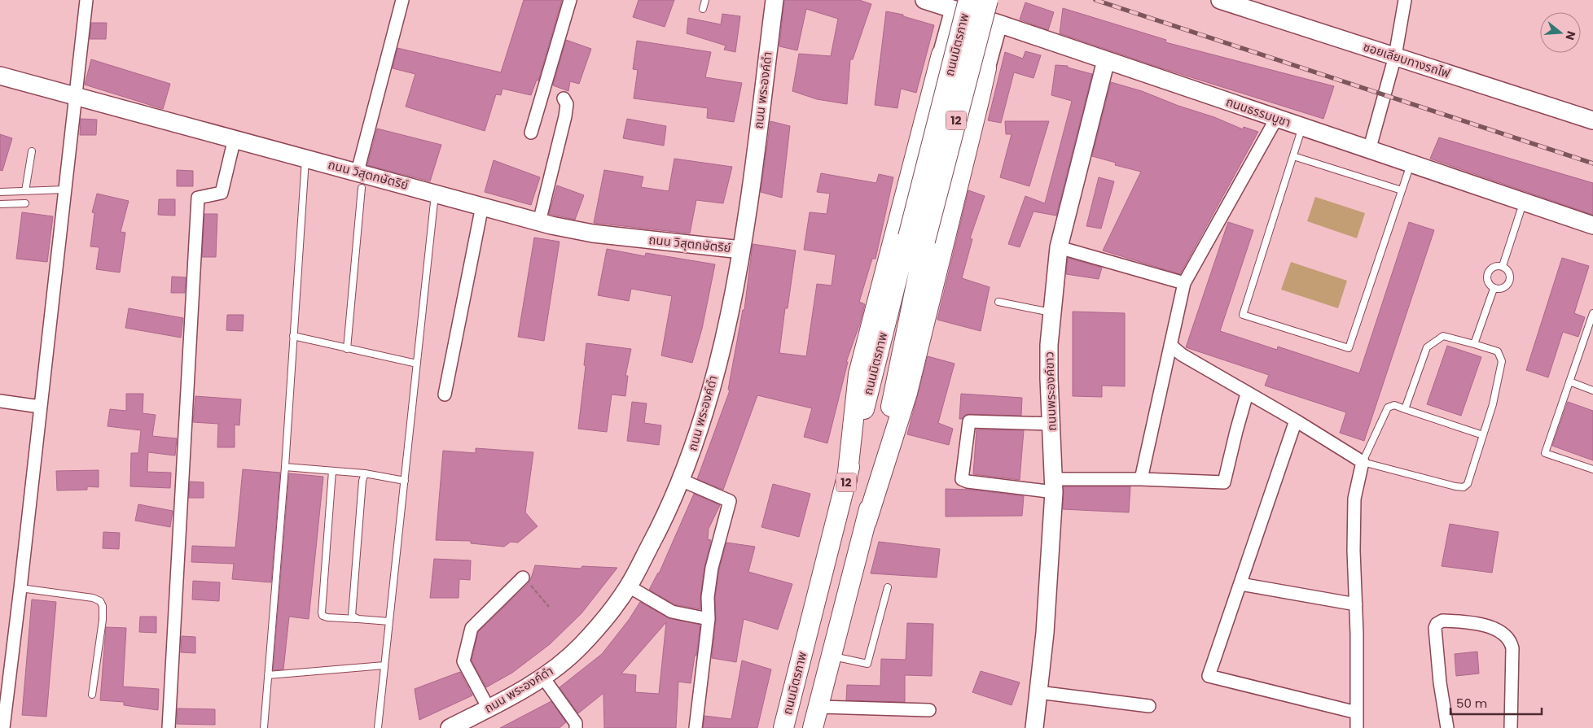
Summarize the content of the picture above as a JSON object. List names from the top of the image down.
{
  "streets": {
    "main road": ["ถนนมิตรภาพ", "12"],
    "street": [
      "ซอยเลียบทางรถไฟ",
      "ถนน พระองค์ดำ",
      "ถนนธรรมบูชา",
      "ถนน วิสุตกษัตริย์",
      "ถนนพระองค์ขาว"
    ]
  },
  "crossings": [
    ["ถนนมิตรภาพ", "ถนนธรรมบูชา"],
    ["ถนน พระองค์ดำ", "ถนน วิสุตกษัตริย์"],
    ["ถนนธรรมบูชา", "ถนนพระองค์ขาว"]
  ],
  "scale_bar": "50 m",
  "north": "right"
}
